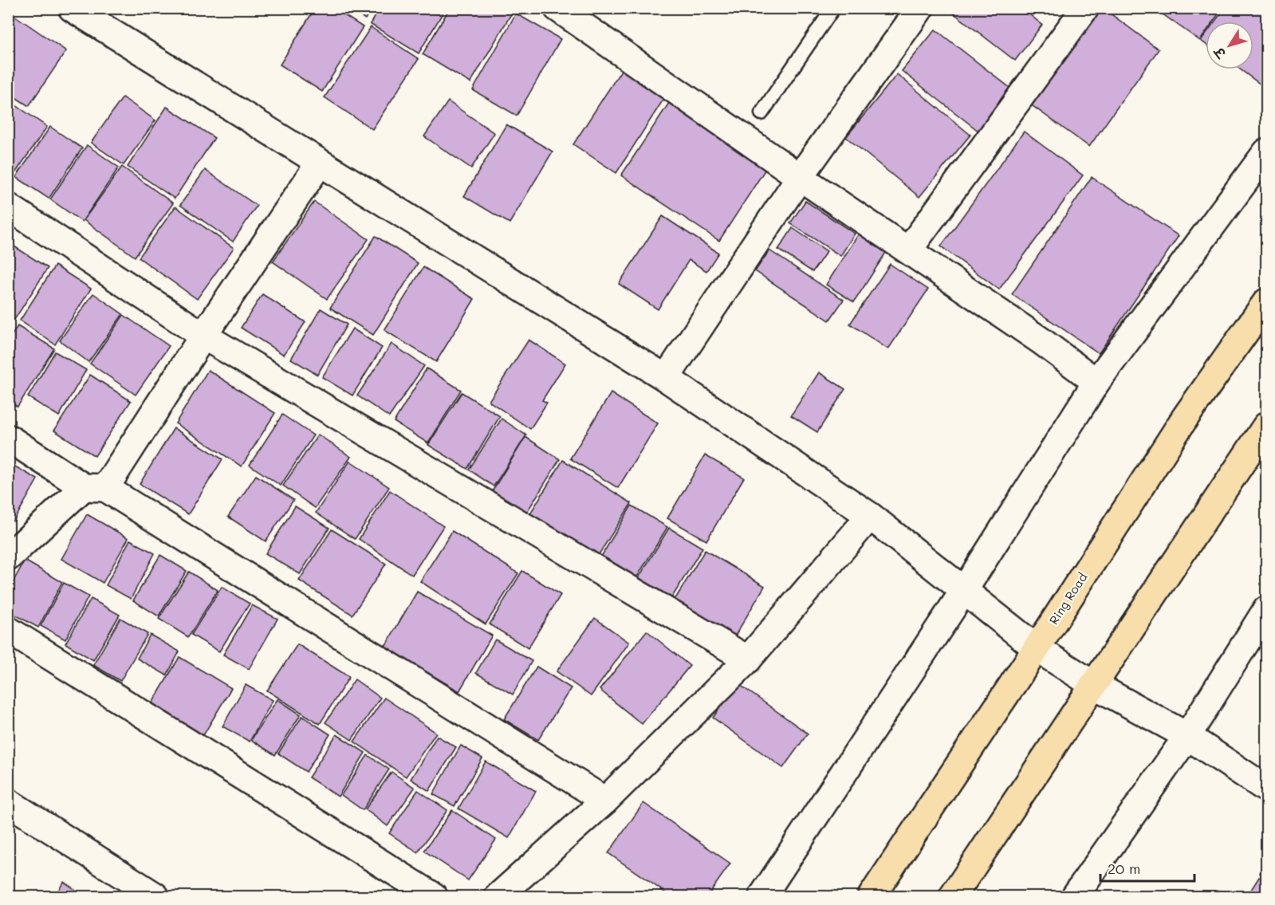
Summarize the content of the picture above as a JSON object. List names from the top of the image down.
{
  "streets": {
    "highway": ["Ring Road"]
  },
  "scale_bar": "20 m",
  "north": "bottom left"
}
